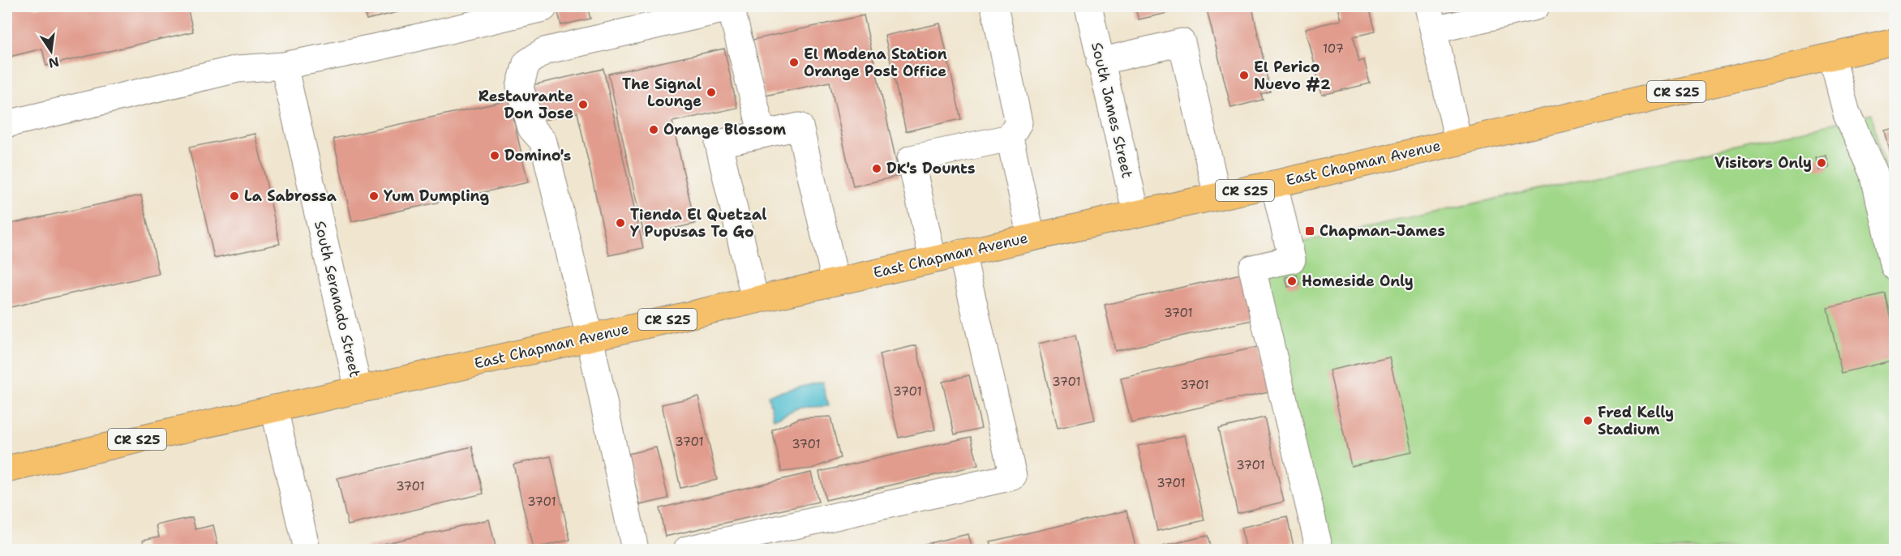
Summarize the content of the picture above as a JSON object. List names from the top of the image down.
{
  "streets": {
    "main road": ["CR S25", "East Chapman Avenue"],
    "street": ["South James Street", "South Seranado Street"]
  },
  "crossings": [
    ["South James Street", "East Chapman Avenue"],
    ["East Chapman Avenue", "South Seranado Street"]
  ],
  "places": {
    "other": [
      "El Modena Station Orange Post Office",
      "El Perico Nuevo #2",
      "The Signal Lounge",
      "Restaurante Don Jose",
      "Orange Blossom",
      "Domino's",
      "Visitors Only",
      "DK's Dounts",
      "La Sabrossa",
      "Yum Dumpling",
      "Tienda El Quetzal Y Pupusas To Go",
      "Homeside Only",
      "Fred Kelly Stadium"
    ],
    "transit": ["Chapman-James"]
  },
  "house_numbers": [
    "107",
    "3701",
    "3701",
    "3701",
    "3701",
    "3701",
    "3701",
    "3701",
    "3701",
    "3701",
    "3701"
  ],
  "north": "bottom"
}
